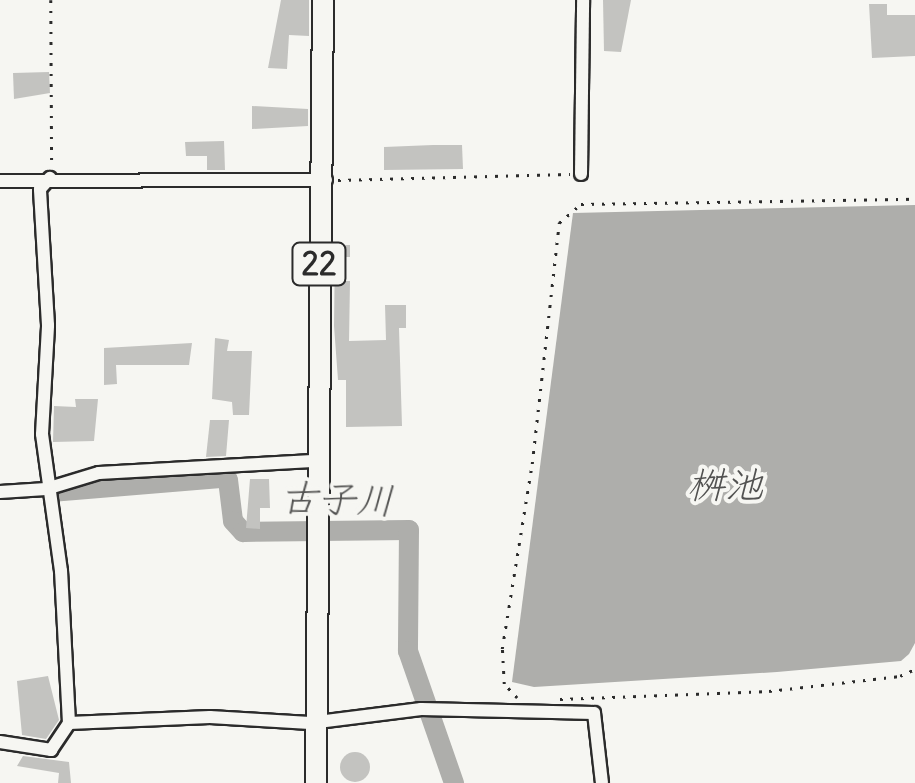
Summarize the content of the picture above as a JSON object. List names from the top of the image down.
{
  "streets": {
    "main road": ["22"]
  },
  "water": ["桝池", "古子川"]
}
